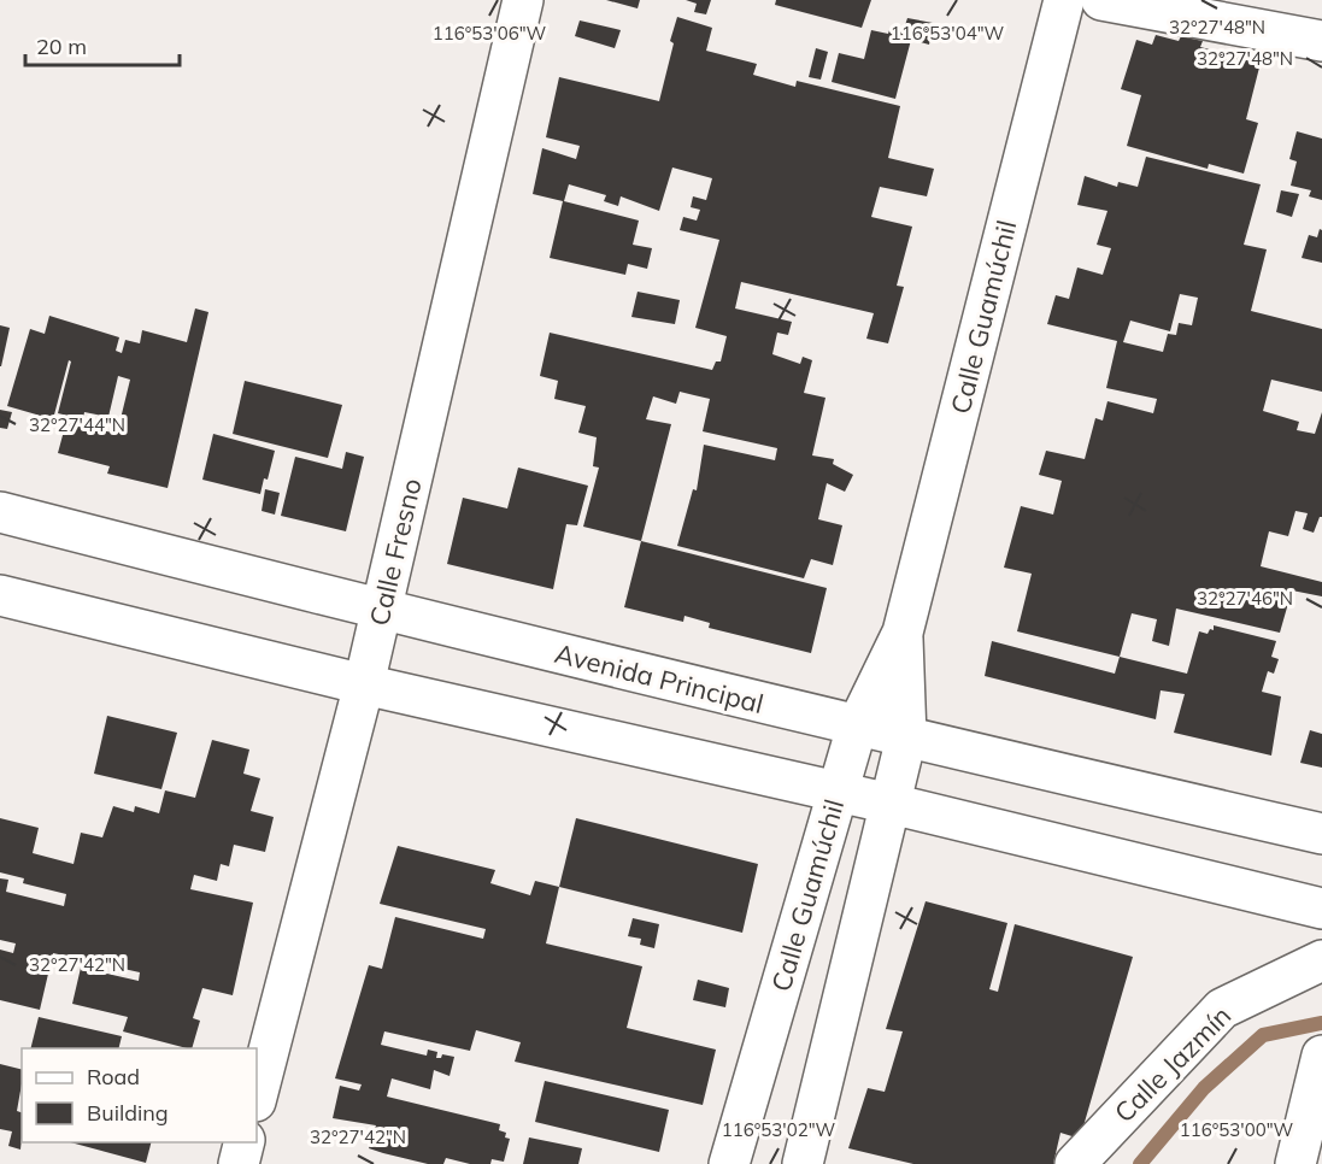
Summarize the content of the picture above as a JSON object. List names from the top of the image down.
{
  "streets": {
    "street": [
      "Calle Guamúchil",
      "Calle Fresno",
      "Avenida Principal",
      "Calle Jazmín"
    ]
  },
  "crossings": [
    ["Calle Guamúchil", "Avenida Principal"],
    ["Calle Fresno", "Avenida Principal"]
  ],
  "legend": ["Road", "Building"],
  "scale_bar": "20 m",
  "coordinates": [
    "32°27'48\"N",
    "116°53'06\"W",
    "116°53'04\"W",
    "32°27'44\"N",
    "32°27'46\"N",
    "32°27'42\"N",
    "116°53'02\"W",
    "116°53'00\"W"
  ]
}
